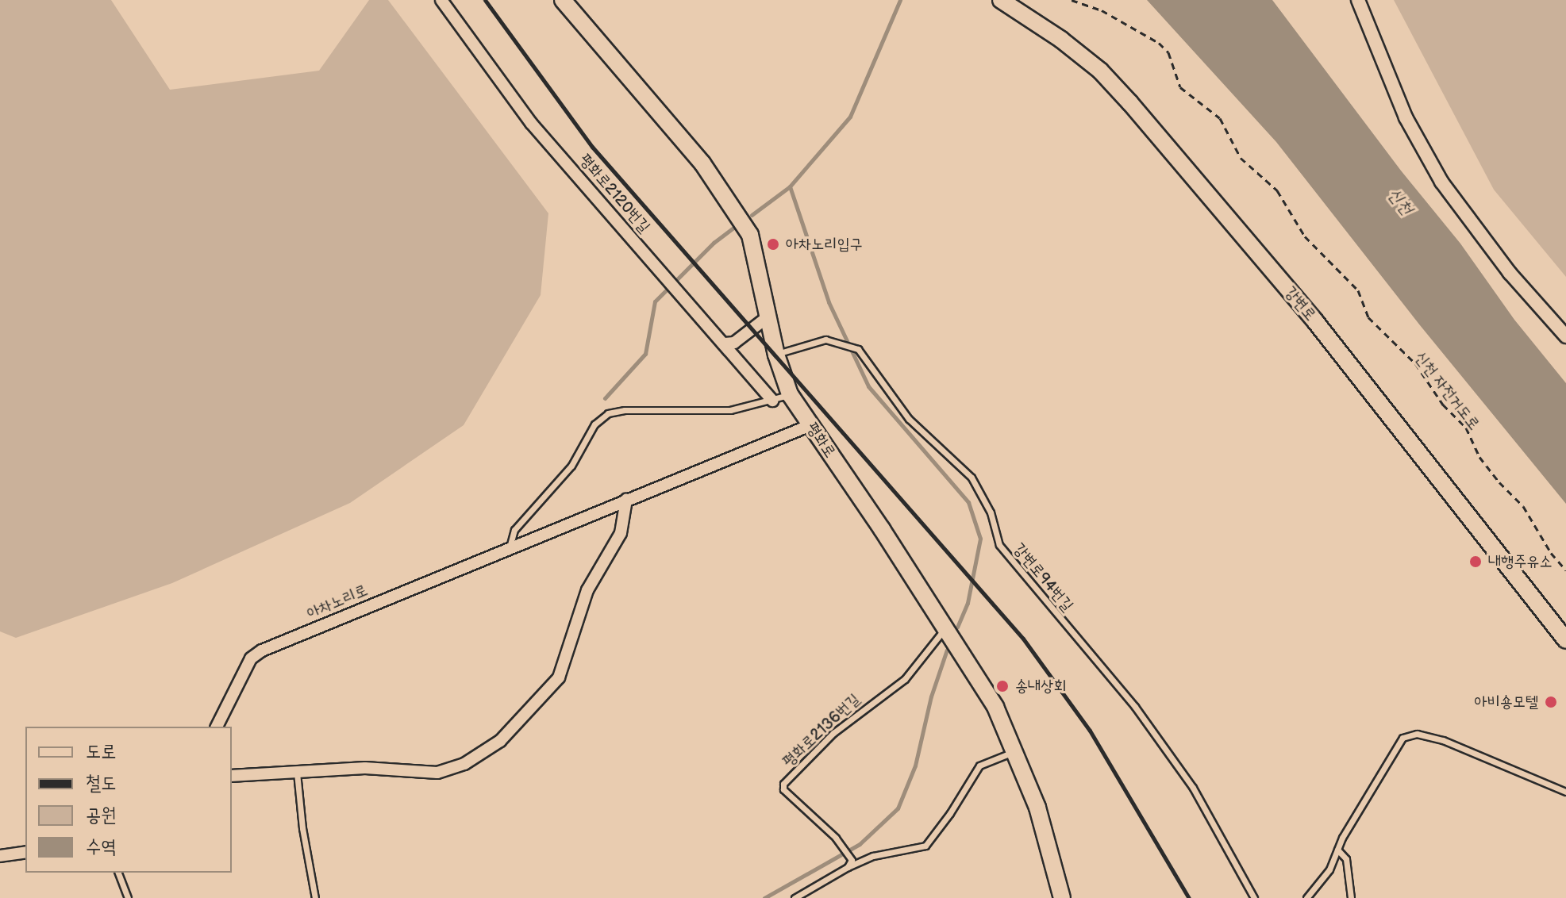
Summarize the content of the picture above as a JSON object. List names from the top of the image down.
{
  "streets": {
    "main road": ["강변로", "평화로"],
    "street": ["평화로2120번길", "아차노리로"],
    "lane": ["강변로94번길", "평화로2136번길"],
    "path": ["신천 자전거도로"]
  },
  "crossings": [
    ["평화로", "강변로94번길"],
    ["평화로", "아차노리로"],
    ["평화로", "평화로2136번길"]
  ],
  "water": ["신천"],
  "places": [
    "아차노리입구",
    "내행주유소",
    "송내상회",
    "아비숑모텔"
  ],
  "legend": [
    "도로",
    "철도",
    "공원",
    "수역"
  ]
}
